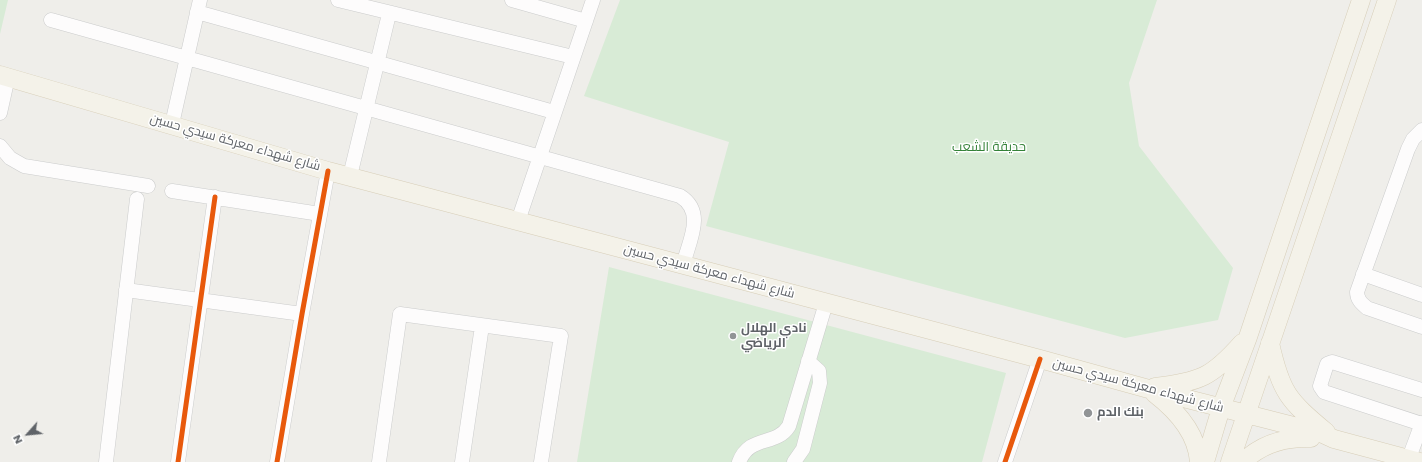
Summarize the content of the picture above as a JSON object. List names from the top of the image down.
{
  "streets": {
    "main road": ["شارع شهداء معركة سيدي حسين"]
  },
  "parks": ["حديقة الشعب"],
  "places": ["نادي الهلال الرياضي", "بنك الدم"],
  "north": "bottom left"
}
